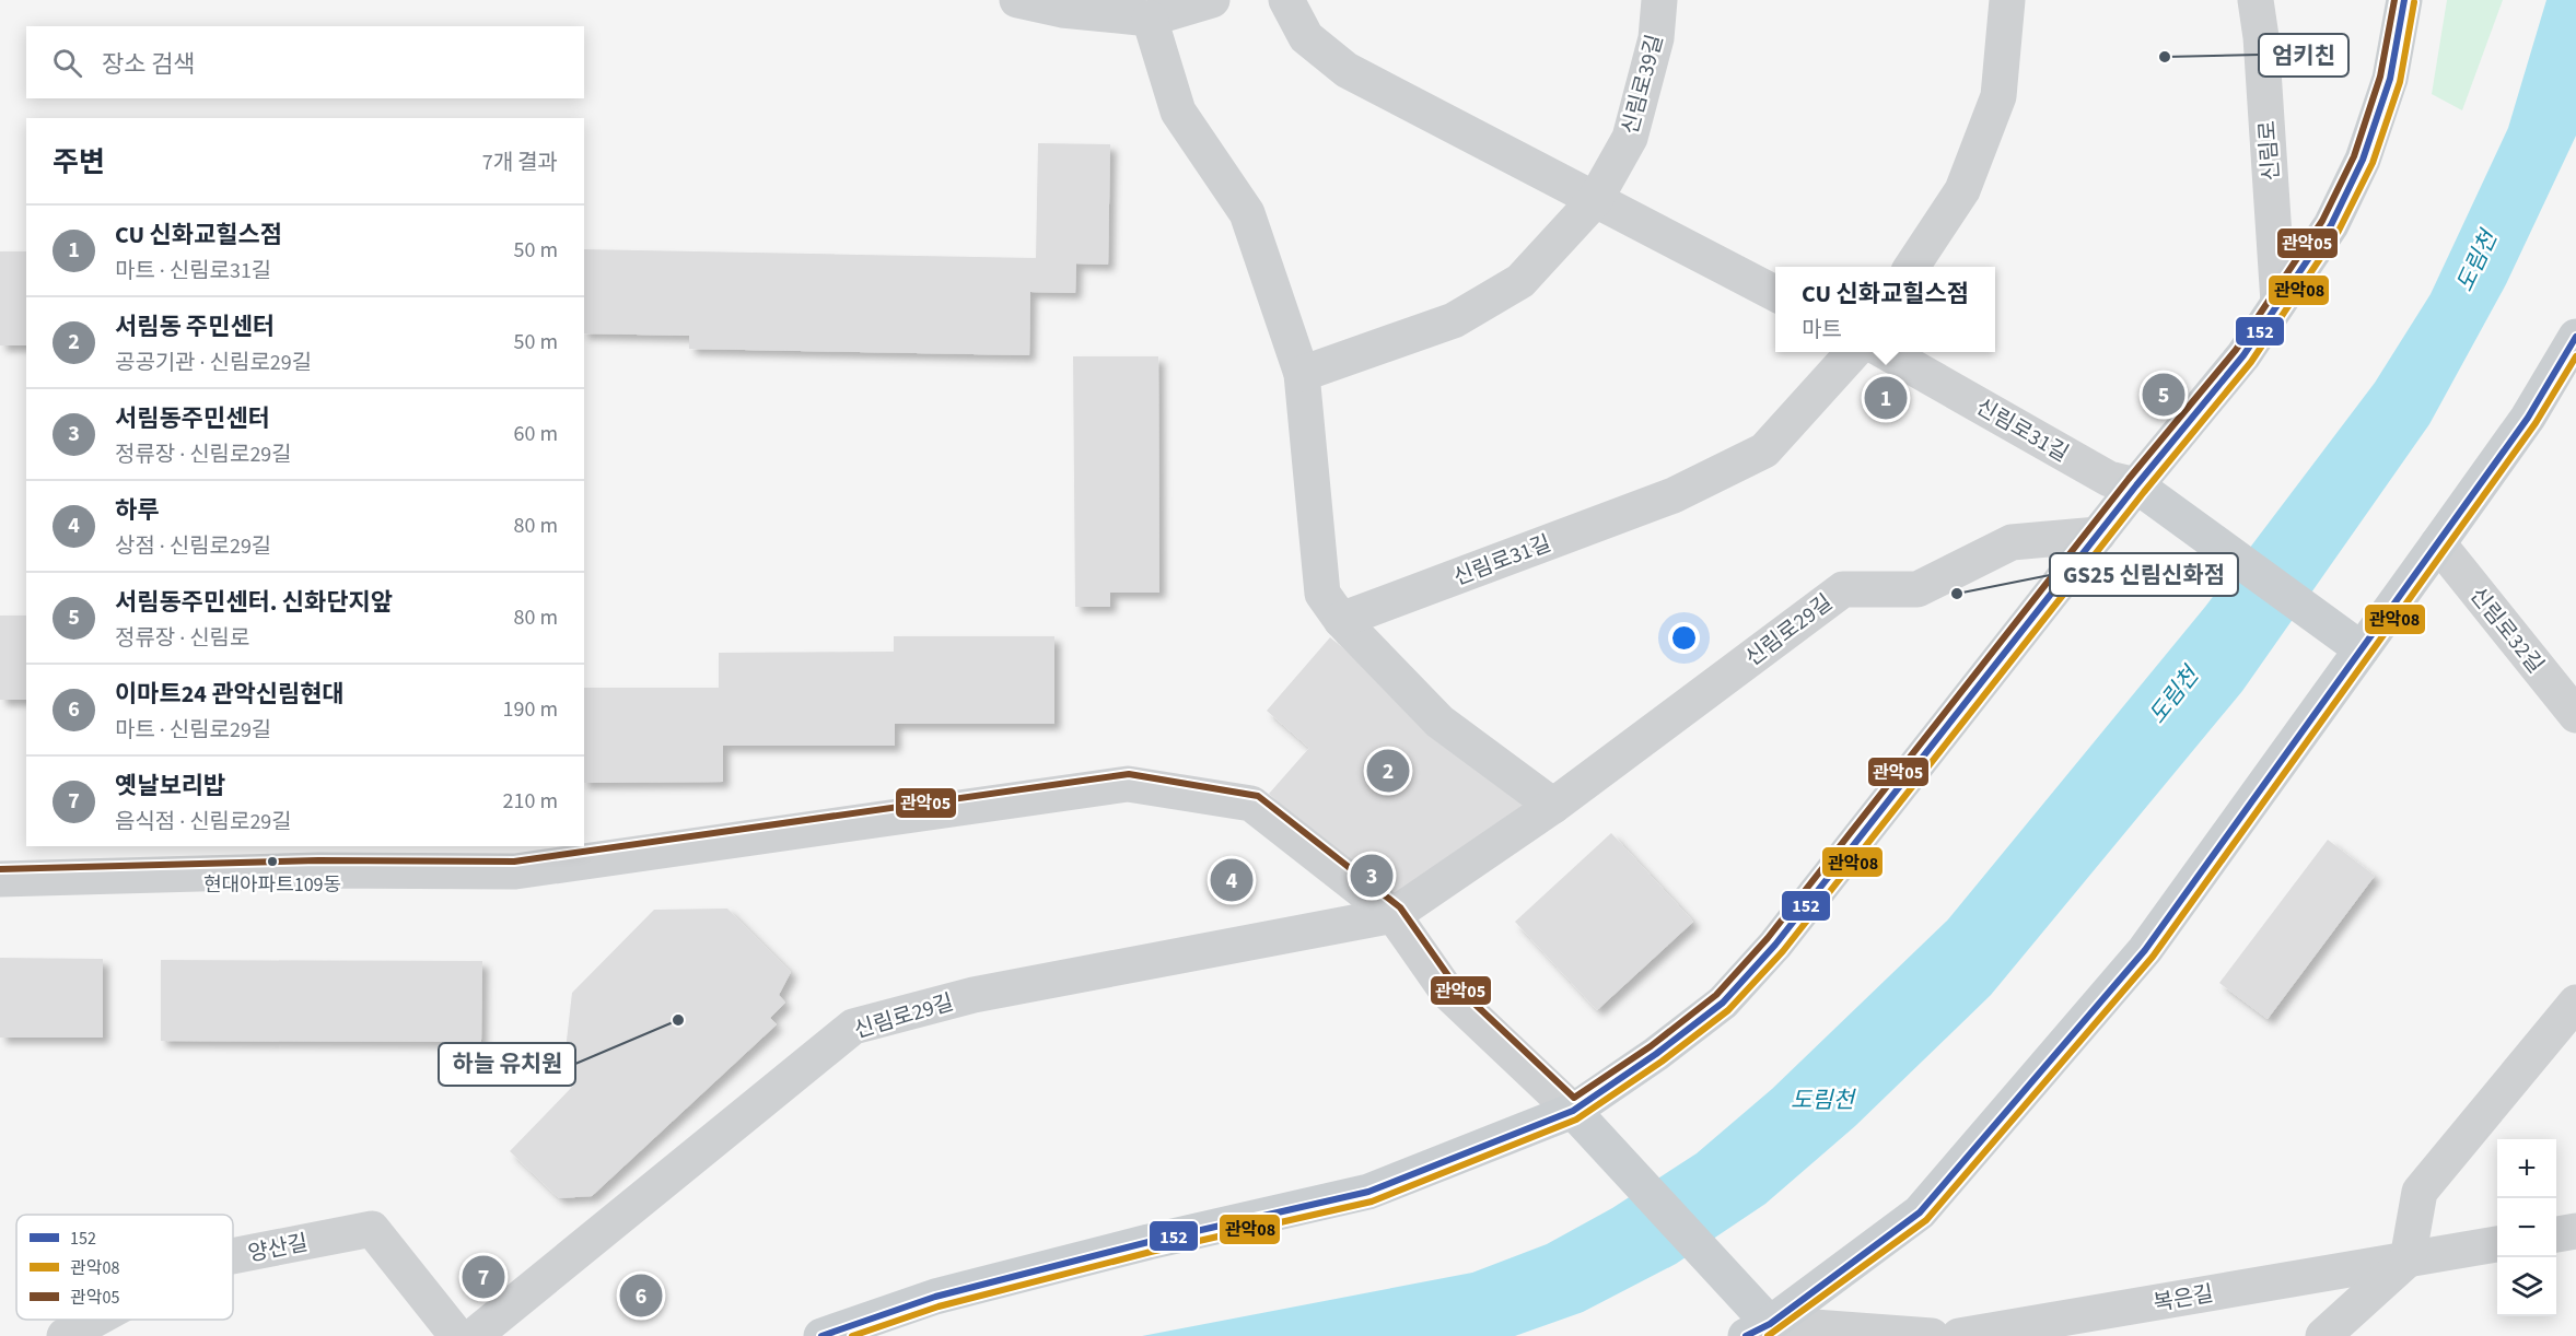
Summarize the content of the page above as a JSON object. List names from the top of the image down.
{
  "streets": {
    "street": [
      "신림로39길",
      "신림로",
      "신림로31길",
      "신림로29길",
      "신림로32길",
      "양산길",
      "복은길"
    ]
  },
  "water": ["도림천"],
  "places": [
    "엄키친",
    "GS25 신림신화점",
    "현대아파트109동",
    "하늘 유치원"
  ],
  "lines": ["transit line 152", "transit line 관악05", "transit line 관악08"],
  "legend": ["152", "관악08", "관악05"],
  "page": {
    "search": "장소 검색",
    "heading": ["주변", "7개 결과"],
    "list": [
      {
        "mark": "1",
        "name": "CU 신화교힐스점",
        "note": "마트 · 신림로31길",
        "value": "50 m"
      },
      {
        "mark": "2",
        "name": "서림동 주민센터",
        "note": "공공기관 · 신림로29길",
        "value": "50 m"
      },
      {
        "mark": "3",
        "name": "서림동주민센터",
        "note": "정류장 · 신림로29길",
        "value": "60 m"
      },
      {
        "mark": "4",
        "name": "하루",
        "note": "상점 · 신림로29길",
        "value": "80 m"
      },
      {
        "mark": "5",
        "name": "서림동주민센터. 신화단지앞",
        "note": "정류장 · 신림로",
        "value": "80 m"
      },
      {
        "mark": "6",
        "name": "이마트24 관악신림현대",
        "note": "마트 · 신림로29길",
        "value": "190 m"
      },
      {
        "mark": "7",
        "name": "옛날보리밥",
        "note": "음식점 · 신림로29길",
        "value": "210 m"
      }
    ],
    "popup": ["CU 신화교힐스점", "마트"],
    "pins": [
      "5",
      "1",
      "2",
      "3",
      "4",
      "7",
      "6"
    ],
    "map_buttons": ["+", "−"]
  }
}
